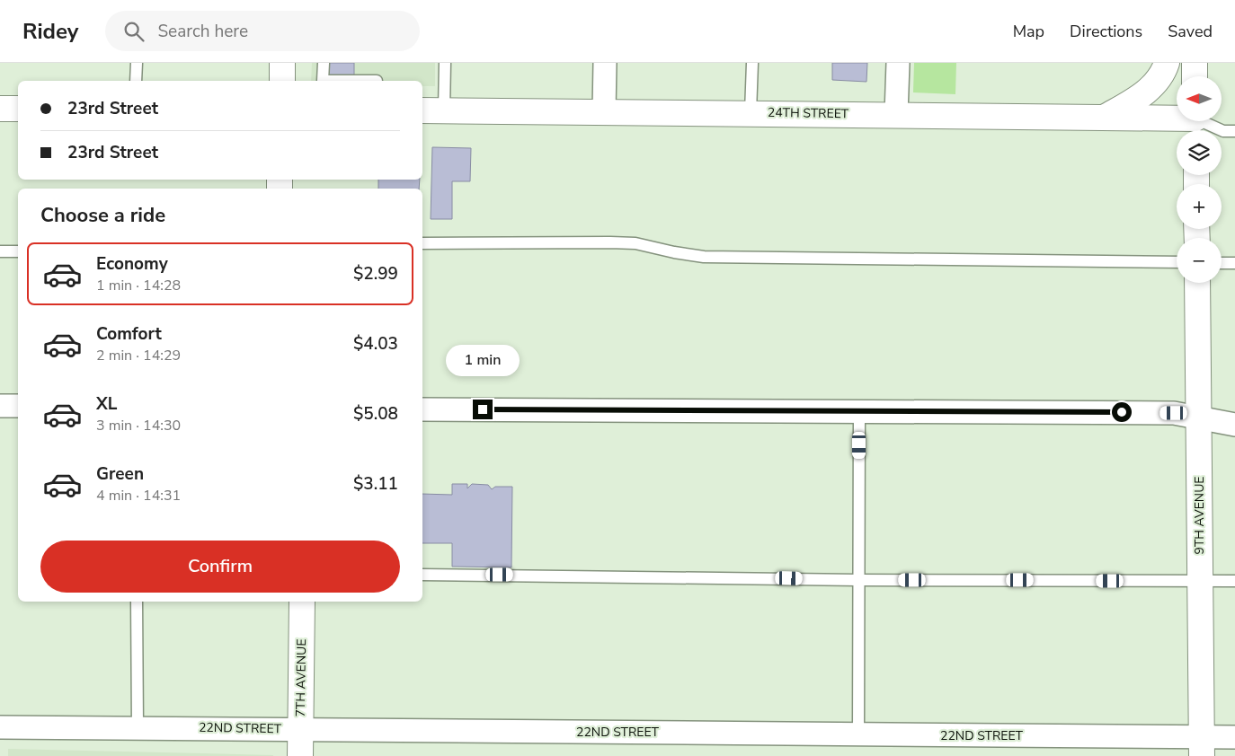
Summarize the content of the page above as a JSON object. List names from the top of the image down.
{
  "streets": {
    "street": [
      "24TH STREET",
      "9TH AVENUE",
      "7TH AVENUE",
      "22ND STREET"
    ]
  },
  "crossings": [
    ["9TH AVENUE", "22ND STREET"],
    ["7TH AVENUE", "22ND STREET"]
  ],
  "north": "left",
  "page": {
    "header": "Ridey",
    "search": "Search here",
    "nav": ["Map", "Directions", "Saved"],
    "map_buttons": ["+", "−"],
    "banner": ["23rd Street", "23rd Street"],
    "heading": "Choose a ride",
    "list": [
      {
        "name": "Economy",
        "note": "1 min · 14:28",
        "value": "$2.99"
      },
      {
        "name": "Comfort",
        "note": "2 min · 14:29",
        "value": "$4.03"
      },
      {
        "name": "XL",
        "note": "3 min · 14:30",
        "value": "$5.08"
      },
      {
        "name": "Green",
        "note": "4 min · 14:31",
        "value": "$3.11"
      }
    ],
    "bubble": "1 min",
    "buttons": "Confirm"
  }
}
